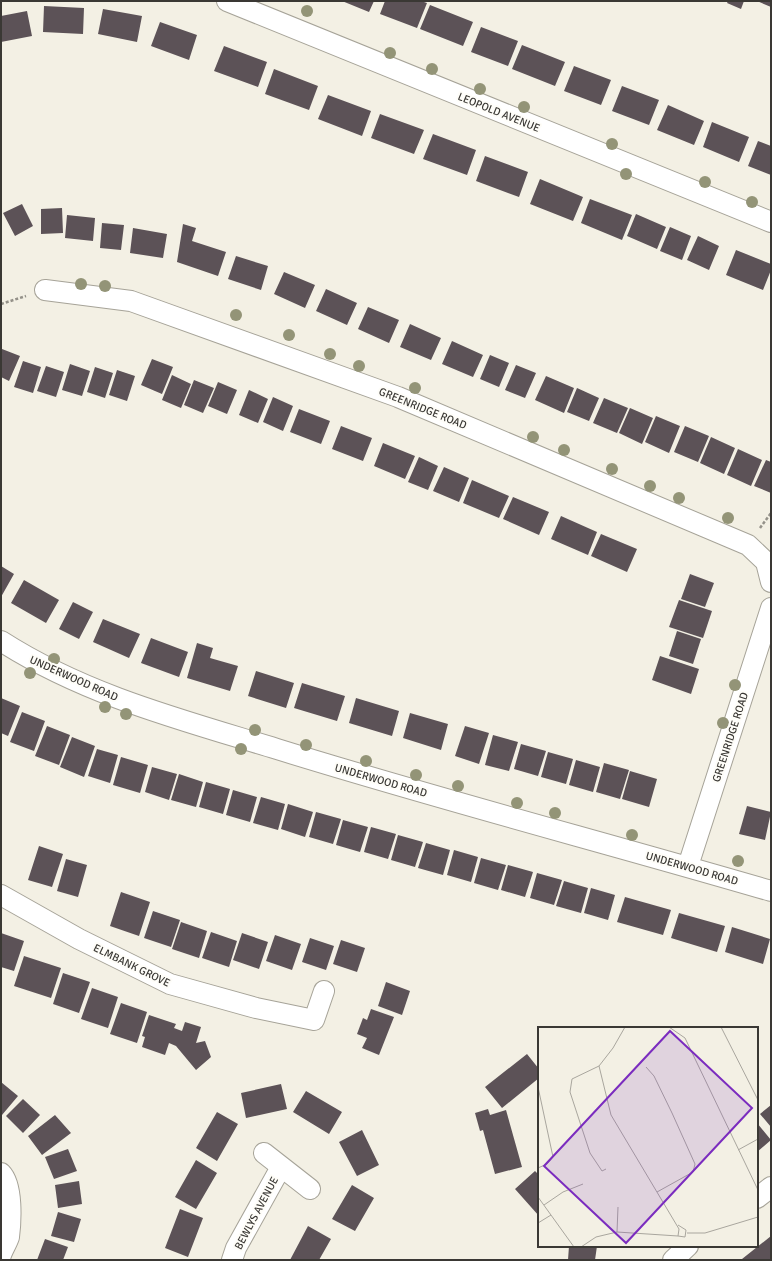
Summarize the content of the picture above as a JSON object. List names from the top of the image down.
{
  "streets": {
    "street": [
      "LEOPOLD AVENUE",
      "GREENRIDGE ROAD",
      "UNDERWOOD ROAD",
      "ELMBANK GROVE",
      "BEWLYS AVENUE"
    ]
  },
  "crossings": [
    ["GREENRIDGE ROAD", "UNDERWOOD ROAD"]
  ]
}
